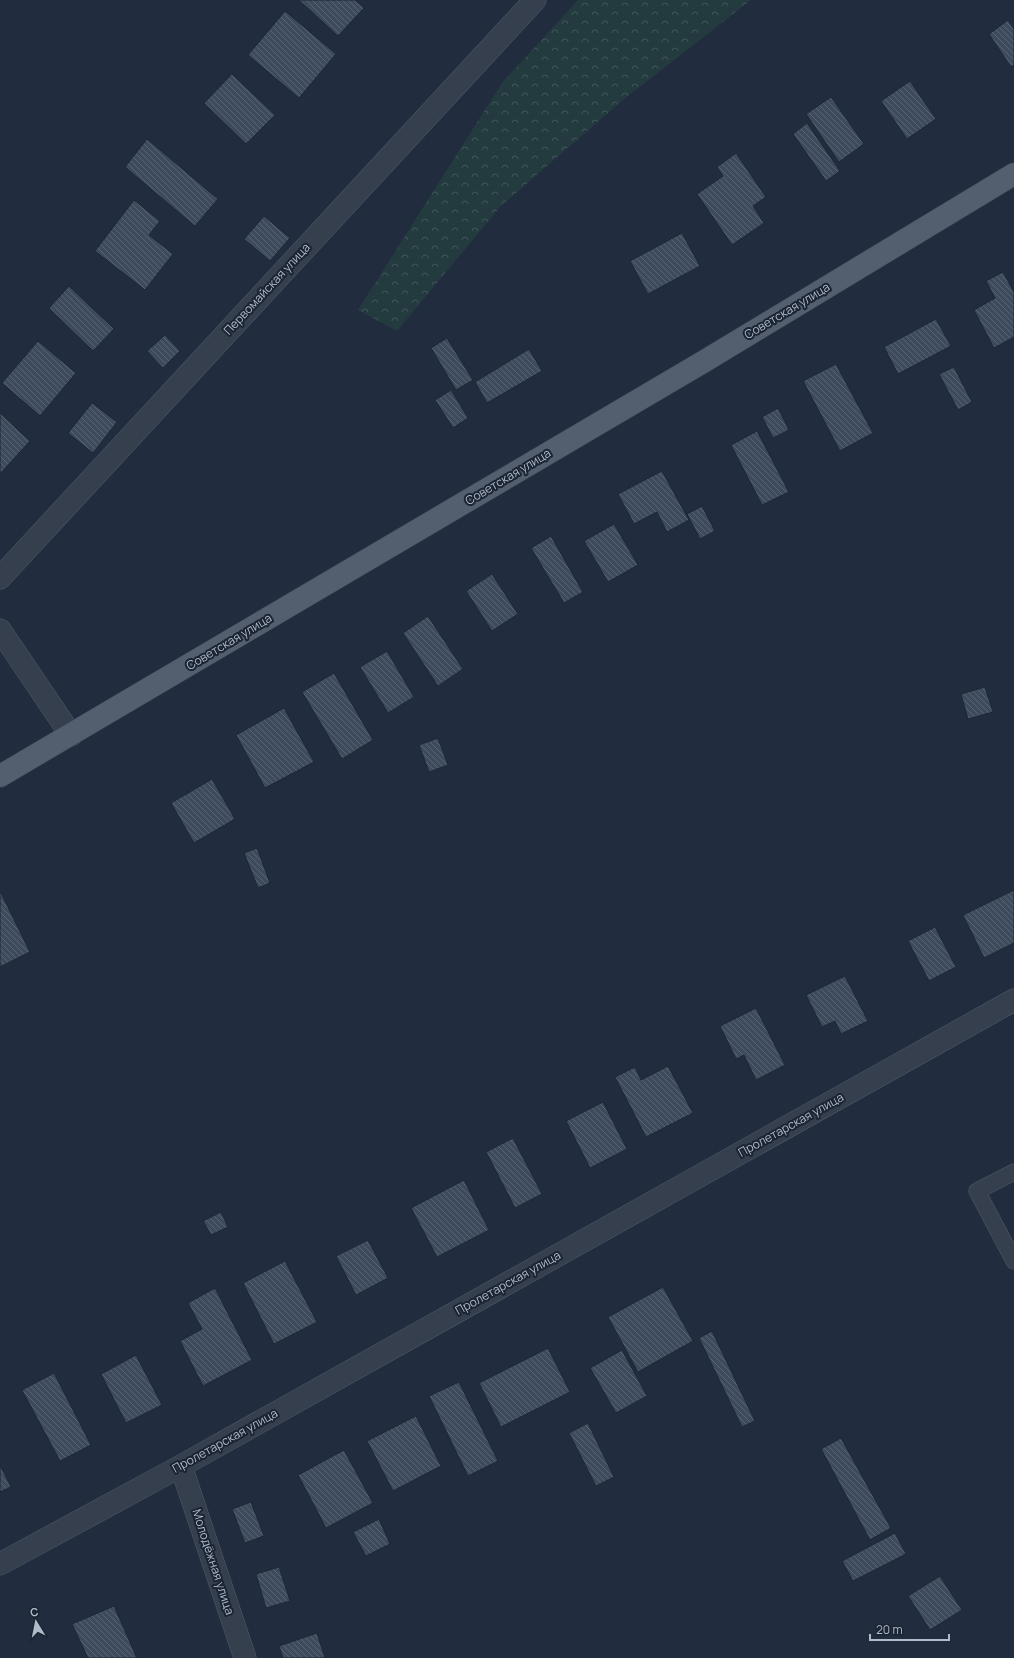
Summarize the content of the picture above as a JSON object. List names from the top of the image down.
{
  "streets": {
    "main road": ["Советская улица"],
    "street": ["Первомайская улица", "Пролетарская улица", "Молодёжная улица"]
  },
  "crossings": [
    ["Пролетарская улица", "Молодёжная улица"]
  ],
  "scale_bar": "20 m",
  "north": "top"
}
